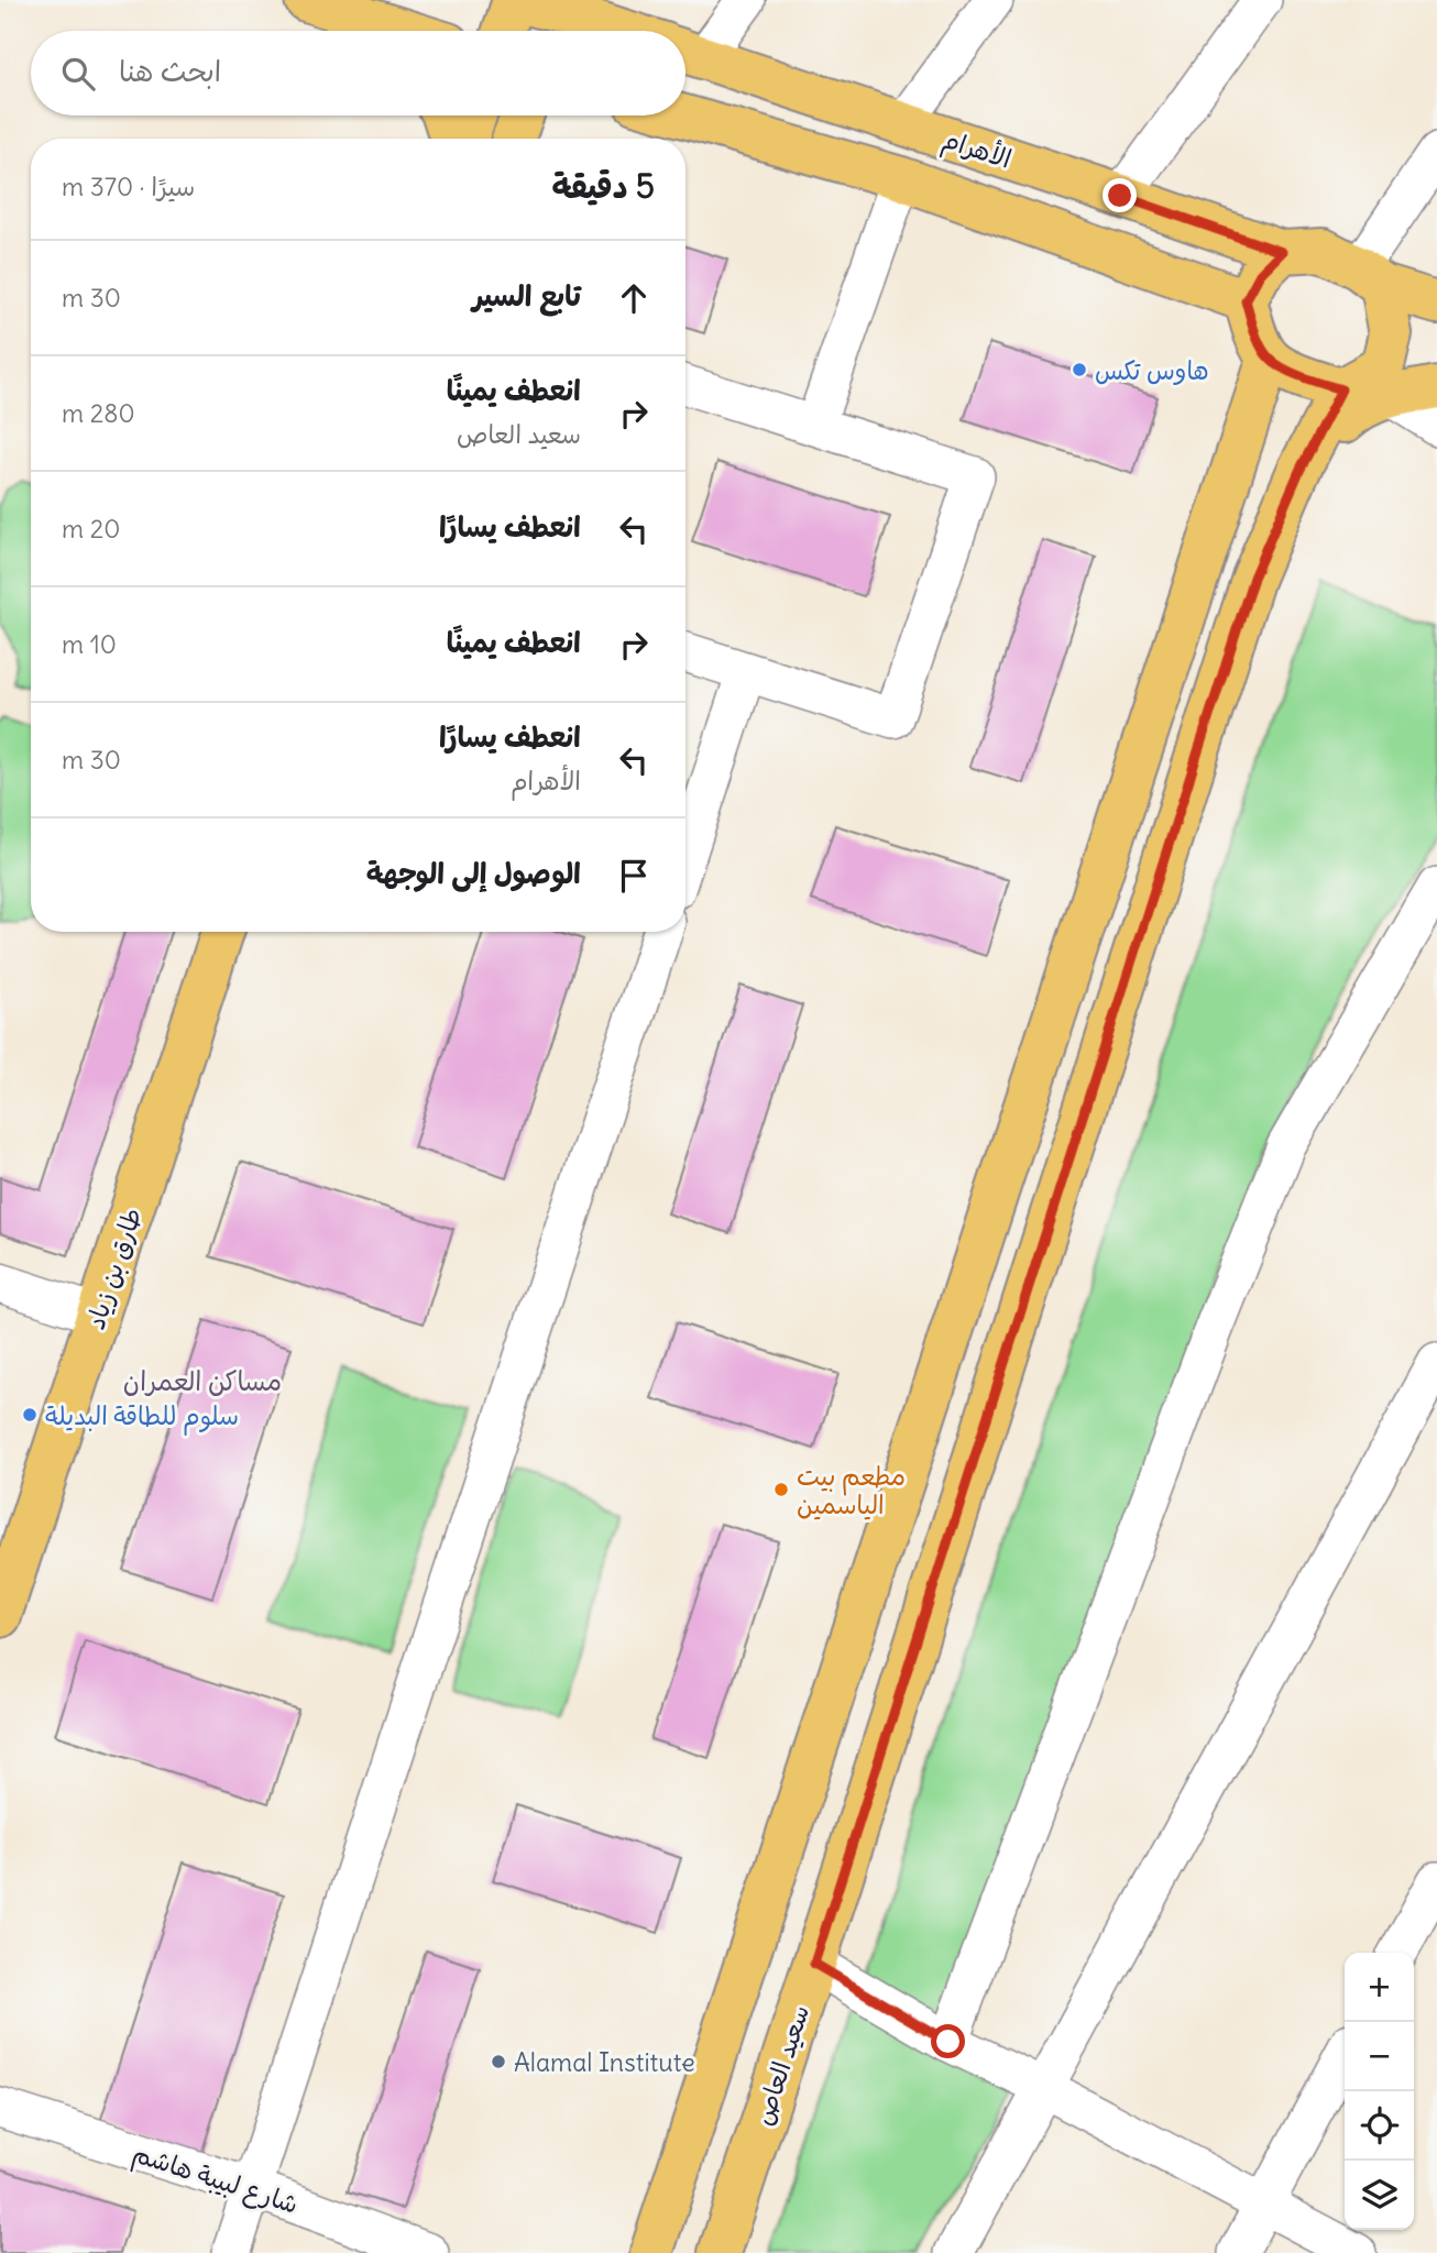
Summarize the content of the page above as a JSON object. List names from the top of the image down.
{
  "streets": {
    "main road": ["الأهرام", "طارق بن زياد", "سعيد العاص"],
    "street": ["شارع لبيبة هاشم"]
  },
  "crossings": [
    ["الأهرام", "سعيد العاص"]
  ],
  "districts": ["مساكن العمران"],
  "places": [
    "هاوس تكس",
    "سلوم للطاقة البديلة",
    "مطعم بيت الياسمين",
    "Alamal Institute"
  ],
  "page": {
    "search": "ابحث هنا",
    "heading": ["5 دقيقة", "سيرًا · 370 m"],
    "list": [
      ["تابع السير", "30 m"],
      ["انعطف يمينًا", "سعيد العاص", "280 m"],
      ["انعطف يسارًا", "20 m"],
      ["انعطف يمينًا", "10 m"],
      ["انعطف يسارًا", "الأهرام", "30 m"],
      "الوصول إلى الوجهة"
    ],
    "map_buttons": ["+", "−"]
  }
}
